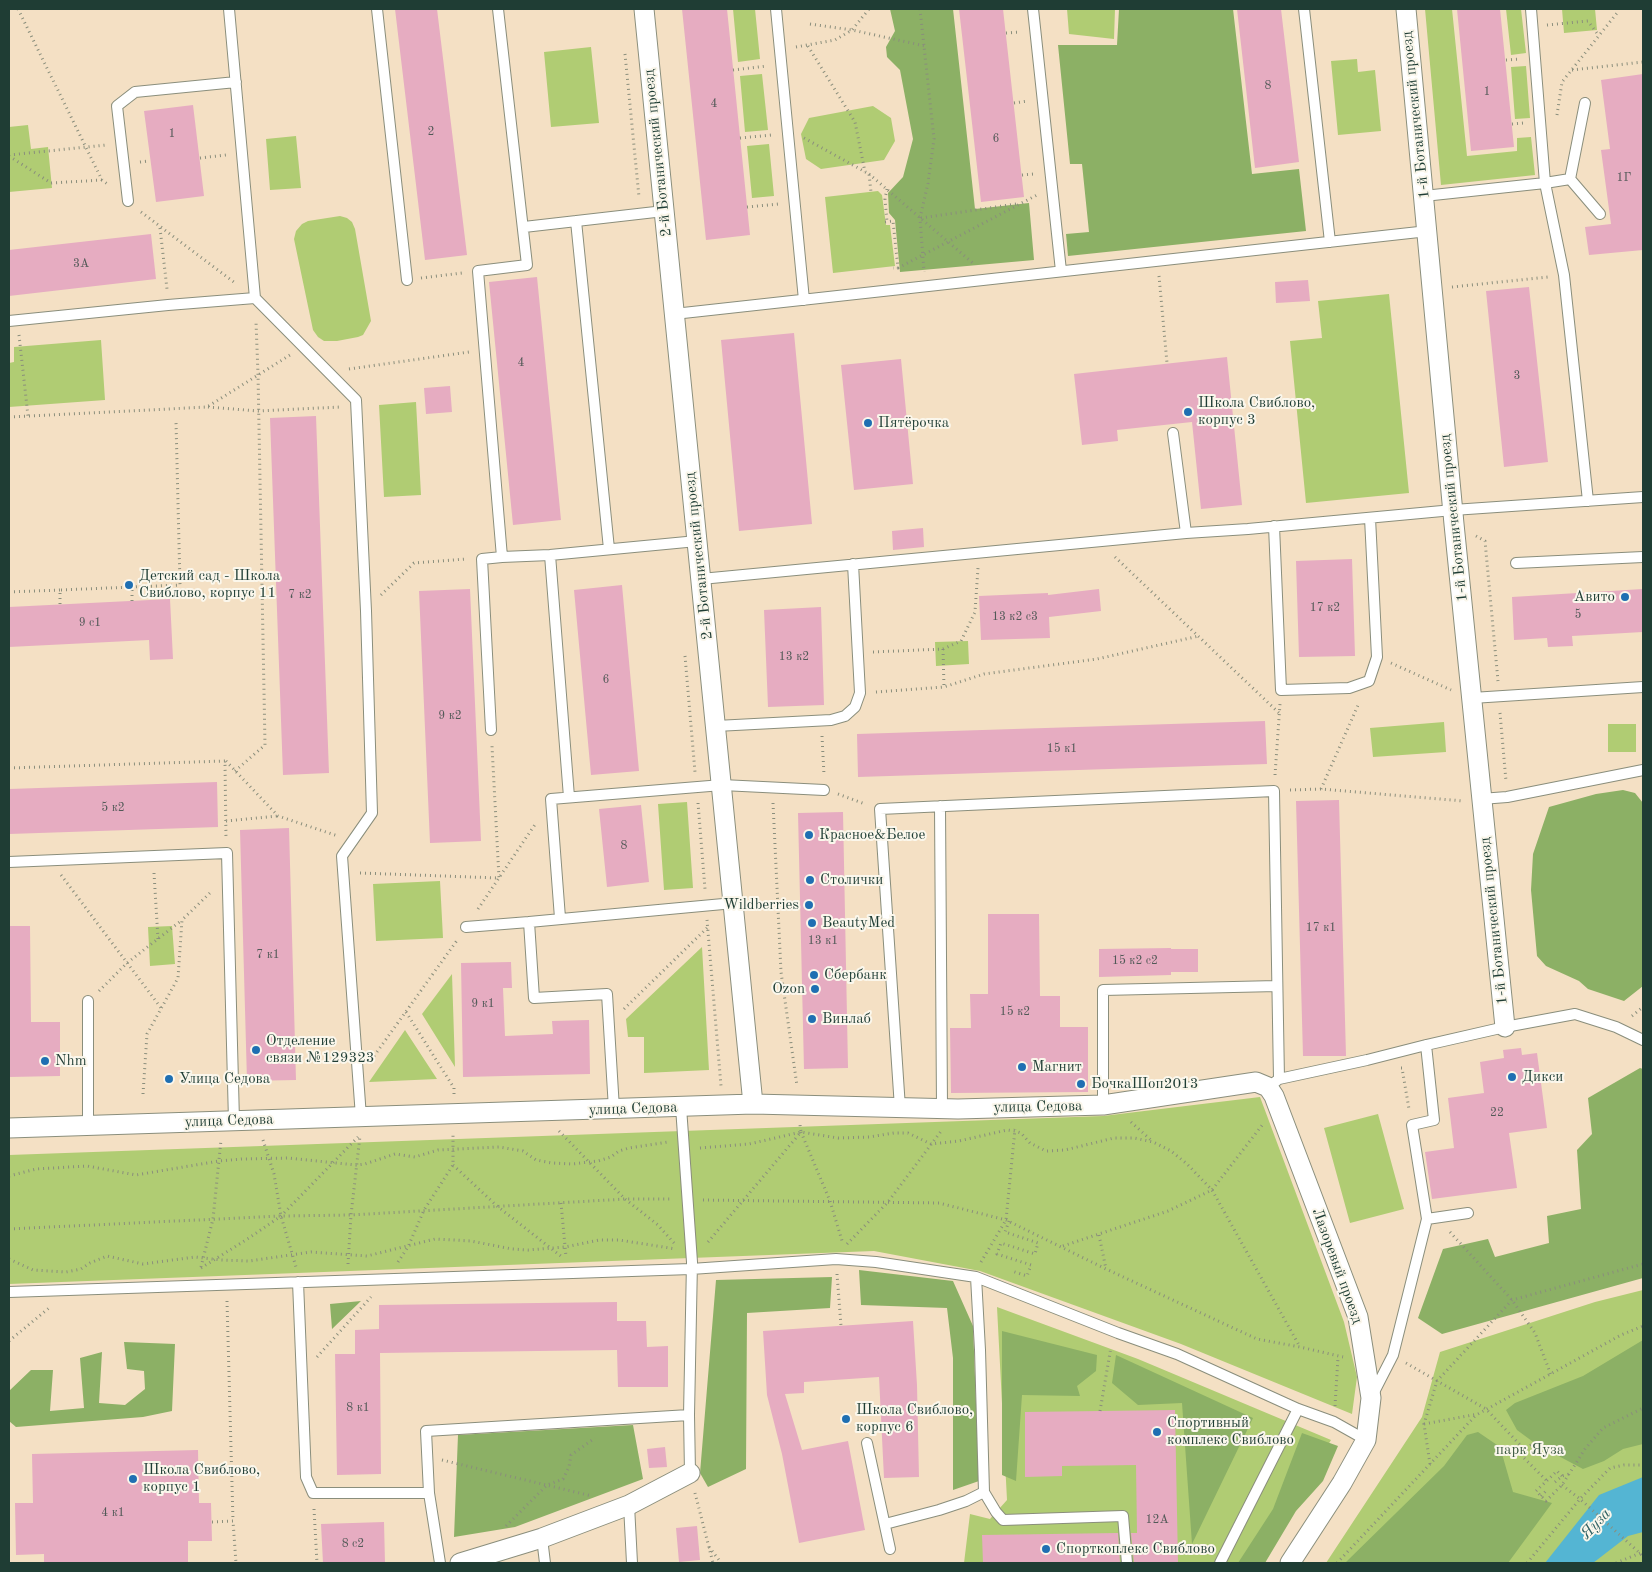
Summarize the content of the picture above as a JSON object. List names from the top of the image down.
{
  "streets": {
    "street": [
      "1-й Ботанический проезд",
      "2-й Ботанический проезд",
      "улица Седова",
      "Лазоревый проезд"
    ]
  },
  "crossings": [
    ["2-й Ботанический проезд", "улица Седова"],
    ["улица Седова", "Лазоревый проезд"]
  ],
  "water": ["Яуза"],
  "parks": ["парк Яуза"],
  "places": [
    "Школа Свиблово, корпус 3",
    "Пятёрочка",
    "Детский сад - Школа Свиблово, корпус 11",
    "Авито",
    "Красное&Белое",
    "Столички",
    "Wildberries",
    "BeautyMed",
    "Сбербанк",
    "Ozon",
    "Винлаб",
    "Отделение связи №129323",
    "Nhm",
    "Магнит",
    "Дикси",
    "Улица Седова",
    "БочкаШоп2013",
    "Школа Свиблово, корпус 6",
    "Спортивный комплекс Свиблово",
    "Школа Свиблово, корпус 1",
    "Спорткоплекс Свиблово"
  ],
  "house_numbers": [
    "8",
    "1",
    "4",
    "2",
    "1",
    "6",
    "1Г",
    "3А",
    "4",
    "3",
    "7 к2",
    "17 к2",
    "5",
    "13 к2 с3",
    "9 с1",
    "13 к2",
    "6",
    "9 к2",
    "15 к1",
    "5 к2",
    "8",
    "17 к1",
    "13 к1",
    "7 к1",
    "15 к2 с2",
    "9 к1",
    "15 к2",
    "22",
    "8 к1",
    "4 к1",
    "12А",
    "8 с2"
  ]
}
